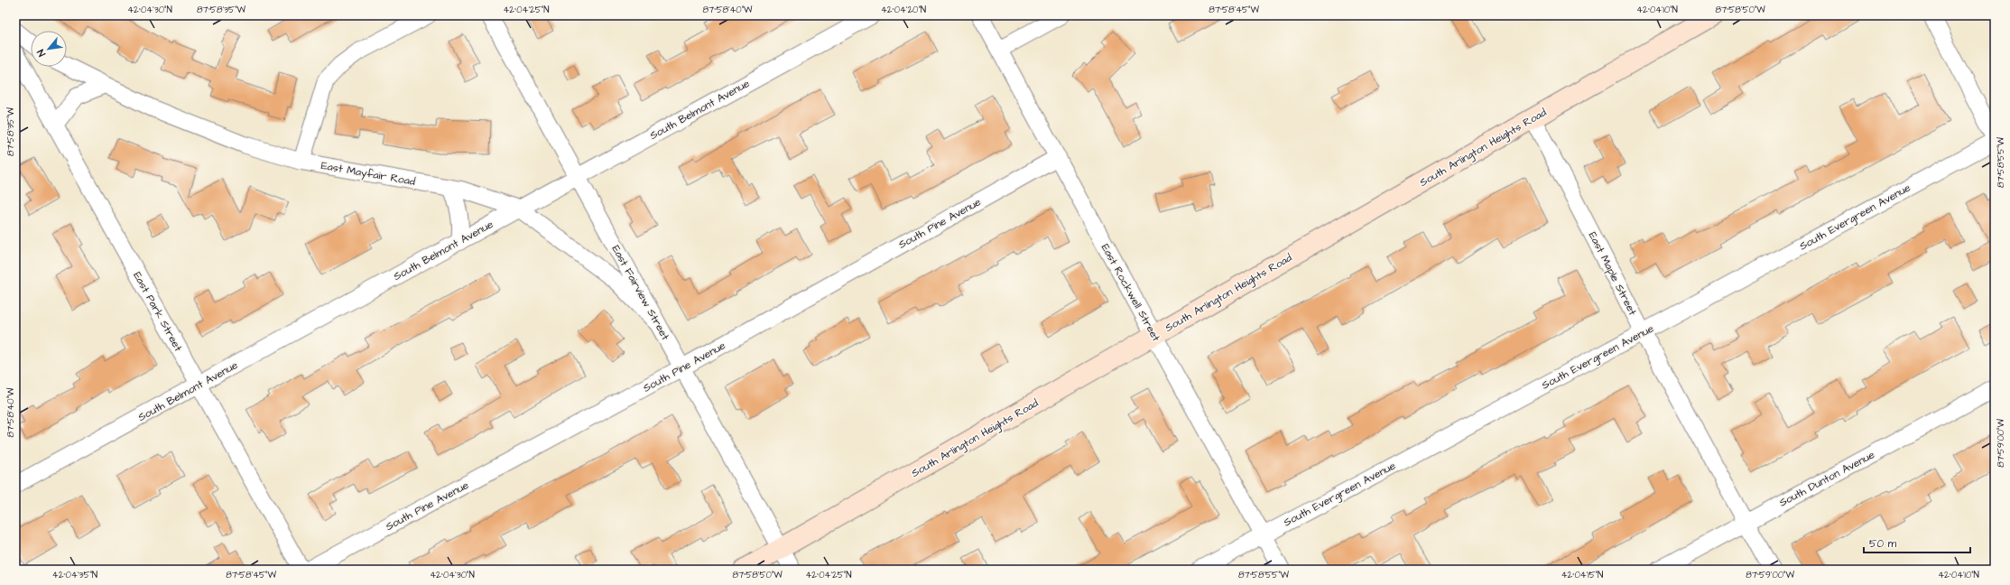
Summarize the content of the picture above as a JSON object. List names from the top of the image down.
{
  "streets": {
    "main road": ["South Arlington Heights Road"],
    "street": [
      "South Belmont Avenue",
      "East Mayfair Road",
      "South Evergreen Avenue",
      "South Pine Avenue",
      "East Maple Street",
      "East Fairview Street",
      "East Rockwell Street",
      "East Park Street",
      "South Dunton Avenue"
    ]
  },
  "crossings": [
    ["South Belmont Avenue", "East Mayfair Road"],
    ["South Belmont Avenue", "East Fairview Street"],
    ["South Belmont Avenue", "East Park Street"],
    ["South Arlington Heights Road", "East Maple Street"],
    ["South Arlington Heights Road", "East Fairview Street"],
    ["South Arlington Heights Road", "East Rockwell Street"],
    ["East Mayfair Road", "East Fairview Street"],
    ["South Evergreen Avenue", "East Maple Street"],
    ["South Evergreen Avenue", "East Rockwell Street"],
    ["South Pine Avenue", "East Fairview Street"],
    ["South Pine Avenue", "East Rockwell Street"],
    ["East Maple Street", "South Dunton Avenue"]
  ],
  "scale_bar": "50 m",
  "north": "bottom left",
  "coordinates": [
    "42°04'30\"N",
    "87°58'35\"W",
    "42°04'25\"N",
    "87°58'40\"W",
    "42°04'20\"N",
    "87°58'45\"W",
    "42°04'10\"N",
    "87°58'50\"W",
    "87°58'55\"W",
    "87°59'00\"W",
    "42°04'35\"N",
    "42°04'15\"N"
  ]
}
